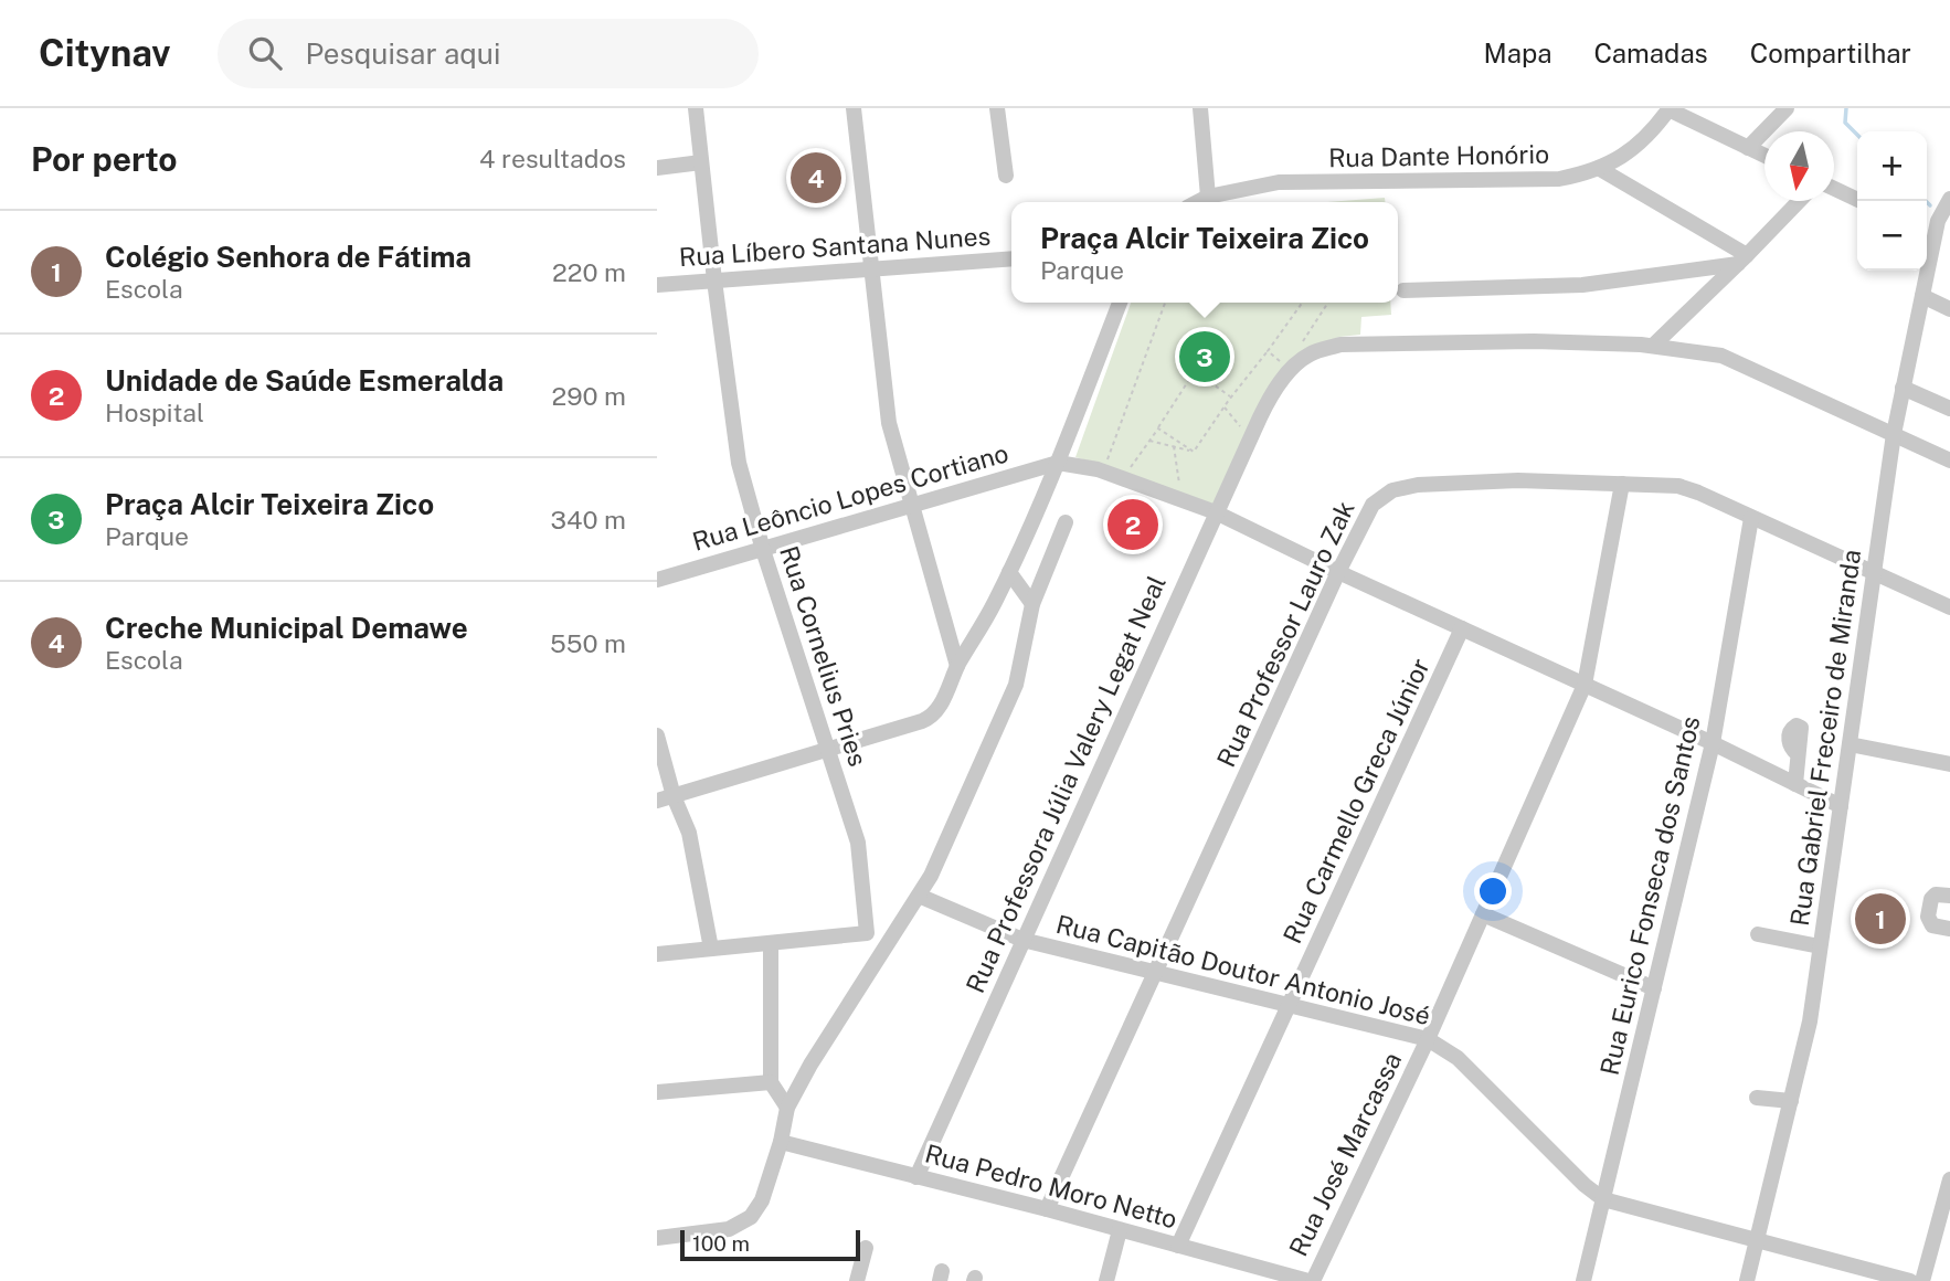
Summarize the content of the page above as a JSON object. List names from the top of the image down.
{
  "streets": {
    "street": [
      "Rua Dante Honório",
      "Rua Líbero Santana Nunes",
      "Rua Leôncio Lopes Cortiano",
      "Rua Professor Lauro Zak",
      "Rua Cornelius Pries",
      "Rua Gabriel Freceiro de Miranda",
      "Rua Professora Júlia Valery Legat Neal",
      "Rua Carmello Greca Júnior",
      "Rua Eurico Fonseca dos Santos",
      "Rua Capitão Doutor Antonio José",
      "Rua José Marcassa",
      "Rua Pedro Moro Netto"
    ]
  },
  "crossings": [
    ["Rua Líbero Santana Nunes", "Rua Cornelius Pries"],
    ["Rua Leôncio Lopes Cortiano", "Rua Cornelius Pries"],
    ["Rua Professor Lauro Zak", "Rua Gabriel Freceiro de Miranda"],
    ["Rua Professor Lauro Zak", "Rua Eurico Fonseca dos Santos"],
    ["Rua Professor Lauro Zak", "Rua Capitão Doutor Antonio José"],
    ["Rua Professor Lauro Zak", "Rua José Marcassa"],
    ["Rua Professor Lauro Zak", "Rua Pedro Moro Netto"],
    ["Rua Gabriel Freceiro de Miranda", "Rua Professora Júlia Valery Legat Neal"],
    ["Rua Gabriel Freceiro de Miranda", "Rua Capitão Doutor Antonio José"],
    ["Rua Professora Júlia Valery Legat Neal", "Rua Capitão Doutor Antonio José"],
    ["Rua Professora Júlia Valery Legat Neal", "Rua Pedro Moro Netto"],
    ["Rua Carmello Greca Júnior", "Rua Capitão Doutor Antonio José"],
    ["Rua Carmello Greca Júnior", "Rua Pedro Moro Netto"],
    ["Rua Eurico Fonseca dos Santos", "Rua Capitão Doutor Antonio José"],
    ["Rua Capitão Doutor Antonio José", "Rua José Marcassa"],
    ["Rua José Marcassa", "Rua Pedro Moro Netto"]
  ],
  "scale_bar": "100 m",
  "north": "bottom",
  "page": {
    "header": "Citynav",
    "search": "Pesquisar aqui",
    "nav": ["Mapa", "Camadas", "Compartilhar"],
    "heading": ["Por perto", "4 resultados"],
    "map_buttons": ["+", "−"],
    "pins": [
      "4",
      "3",
      "2",
      "1"
    ],
    "popup": ["Praça Alcir Teixeira Zico", "Parque"],
    "list": [
      {
        "mark": "1",
        "name": "Colégio Senhora de Fátima",
        "note": "Escola",
        "value": "220 m"
      },
      {
        "mark": "2",
        "name": "Unidade de Saúde Esmeralda",
        "note": "Hospital",
        "value": "290 m"
      },
      {
        "mark": "3",
        "name": "Praça Alcir Teixeira Zico",
        "note": "Parque",
        "value": "340 m"
      },
      {
        "mark": "4",
        "name": "Creche Municipal Demawe",
        "note": "Escola",
        "value": "550 m"
      }
    ],
    "scale": "100 m"
  }
}
